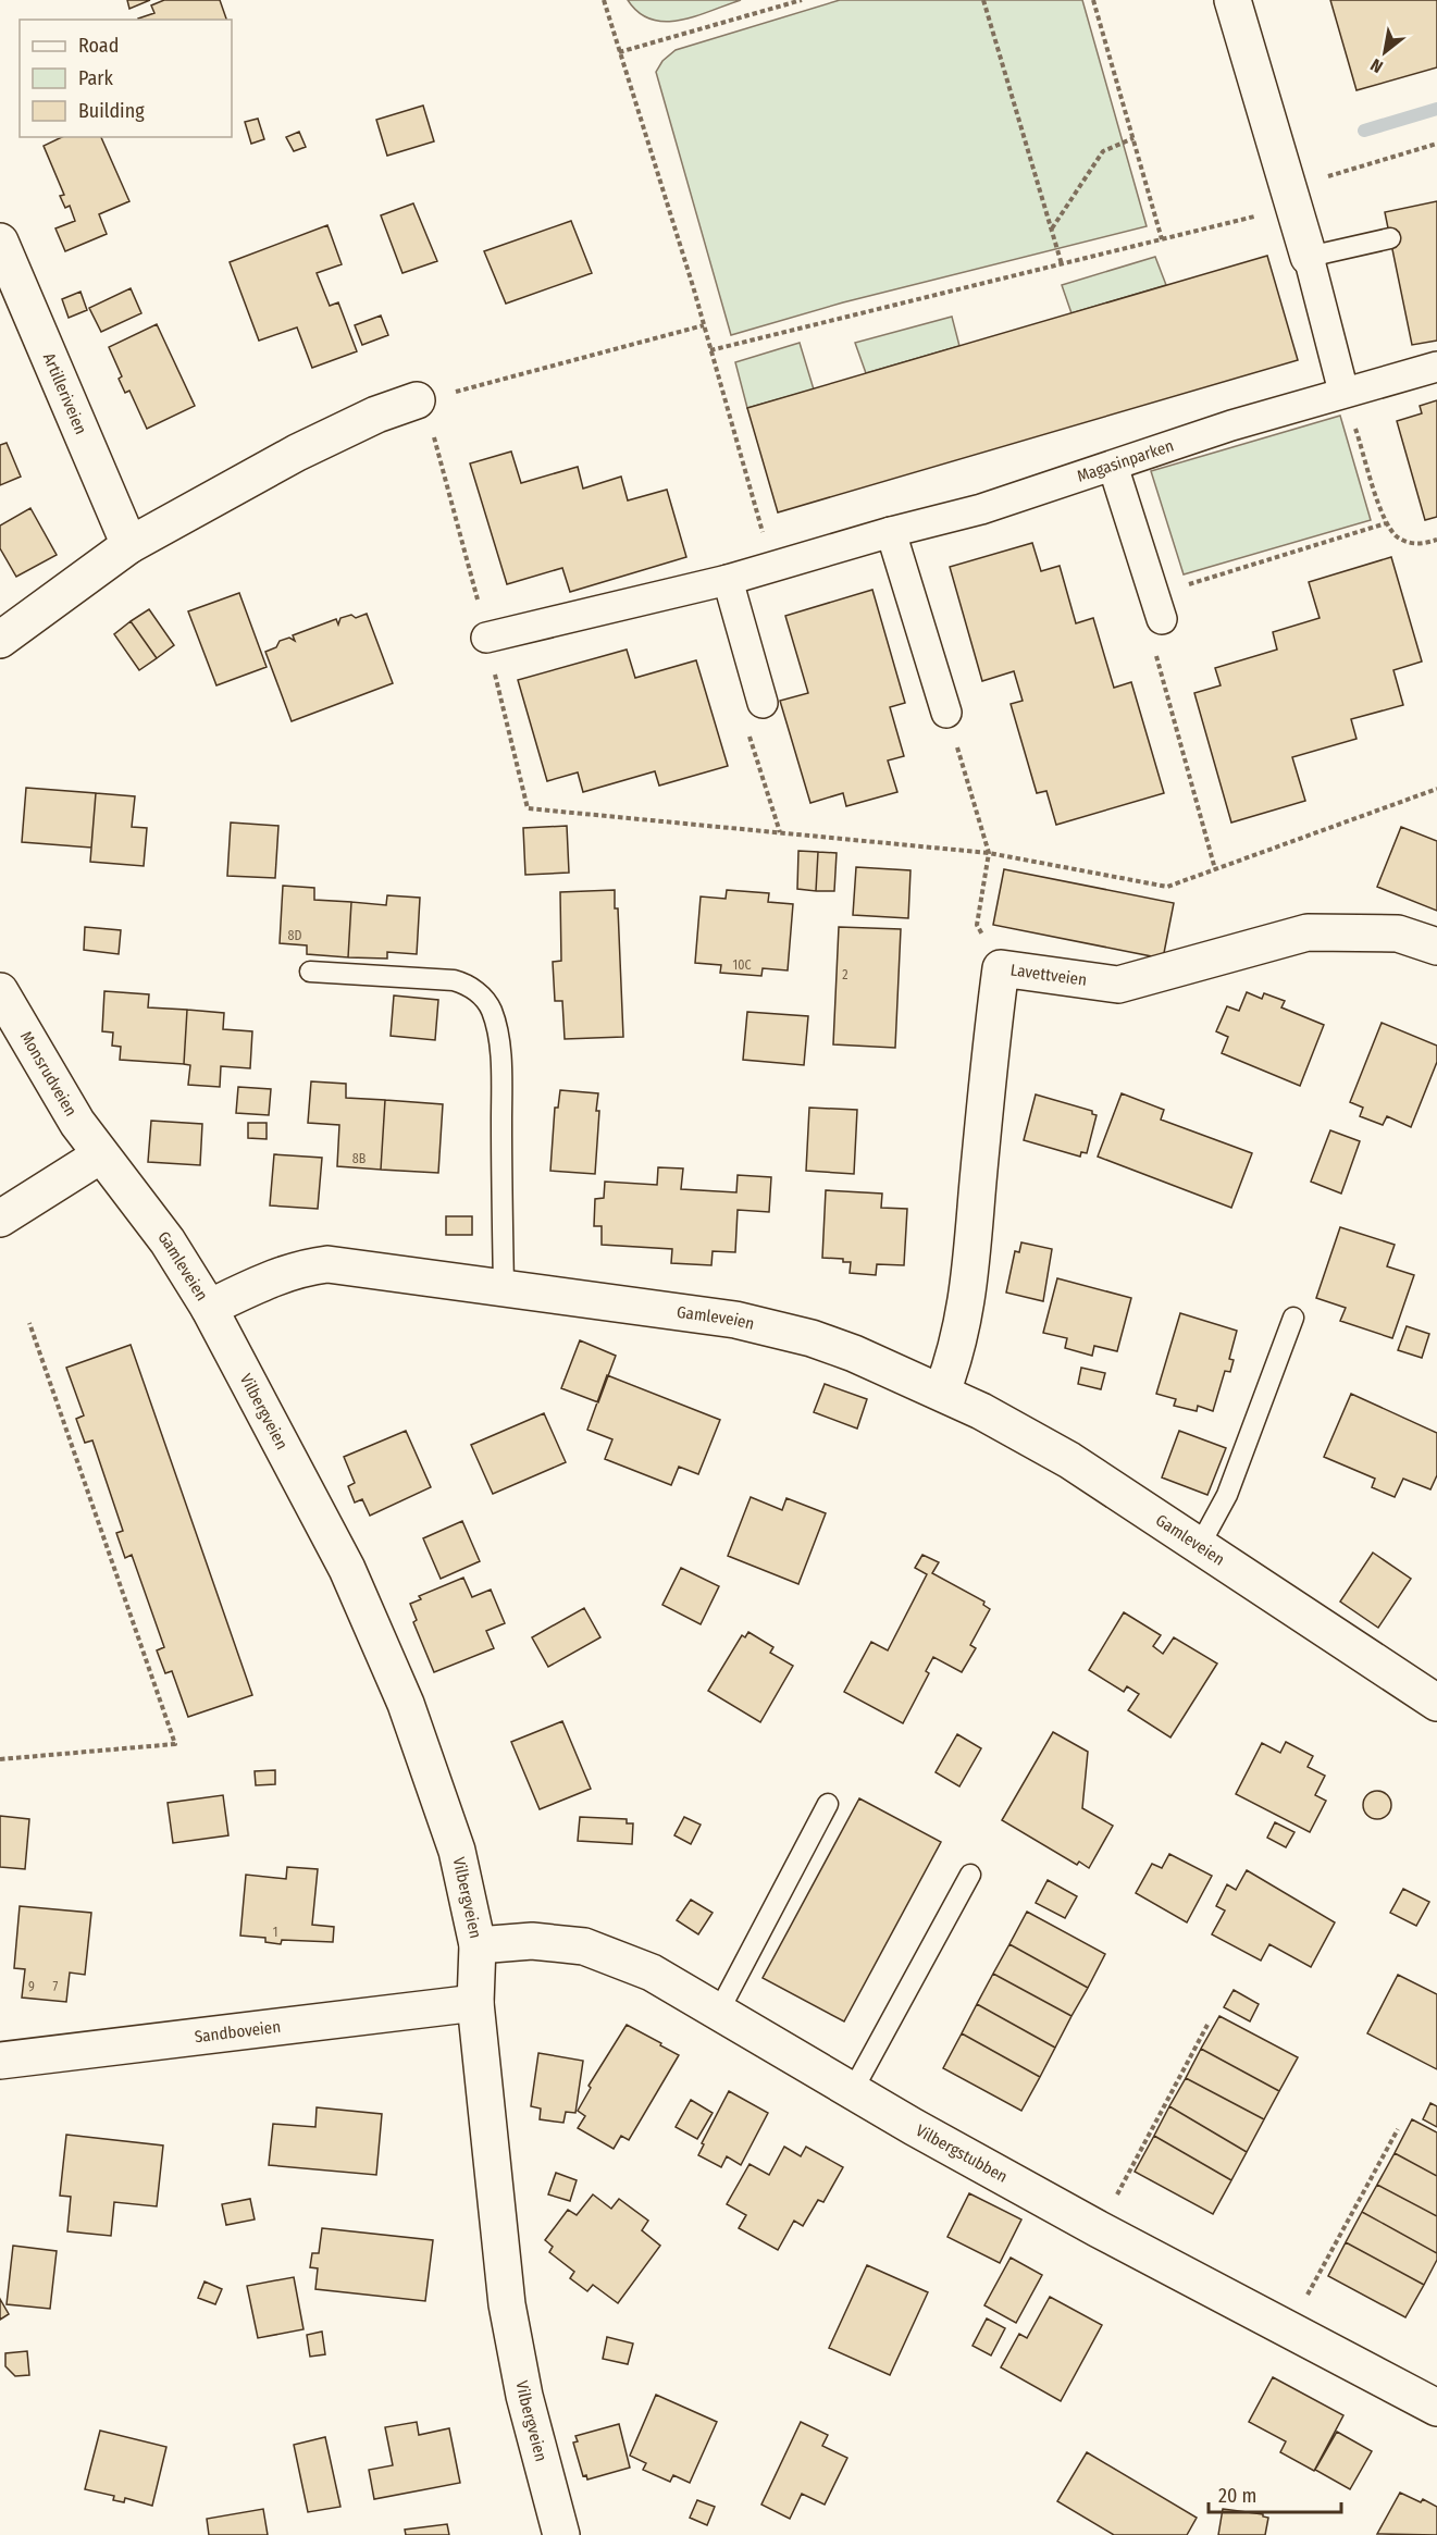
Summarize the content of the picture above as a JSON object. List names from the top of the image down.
{
  "streets": {
    "street": [
      "Artilleriveien",
      "Magasinparken",
      "Lavettveien",
      "Monsrudveien",
      "Gamleveien",
      "Vilbergveien",
      "Sandboveien",
      "Vilbergstubben"
    ]
  },
  "crossings": [
    ["Lavettveien", "Gamleveien"],
    ["Monsrudveien", "Gamleveien"],
    ["Gamleveien", "Vilbergveien"],
    ["Vilbergveien", "Sandboveien"],
    ["Vilbergveien", "Vilbergstubben"]
  ],
  "house_numbers": [
    "8D",
    "10C",
    "2",
    "8B",
    "1",
    "9",
    "7"
  ],
  "legend": ["Road", "Park", "Building"],
  "scale_bar": "20 m",
  "north": "bottom left"
}
